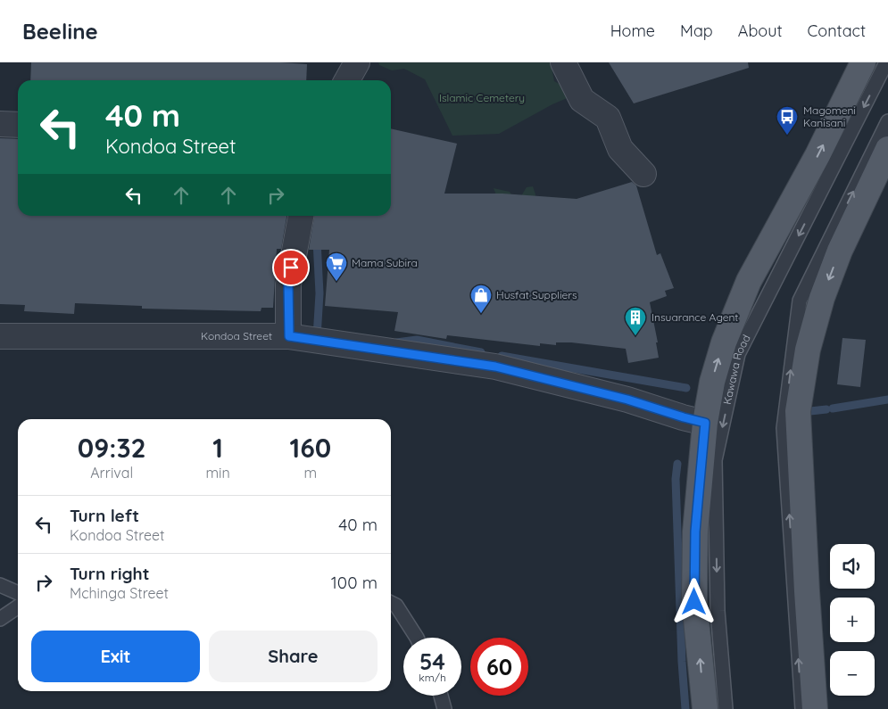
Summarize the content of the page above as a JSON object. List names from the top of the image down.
{
  "streets": {
    "main road": ["Kawawa Road"],
    "street": ["Kondoa Street"]
  },
  "crossings": [
    ["Kondoa Street", "Kawawa Road"]
  ],
  "parks": ["Islamic Cemetery"],
  "places": {
    "bus stop": ["Magomeni Kanisani"],
    "supermarket": ["Mama Subira"],
    "shop": ["Husfat Suppliers"],
    "building": ["Insuarance Agent"]
  },
  "page": {
    "header": "Beeline",
    "nav": [
      "Home",
      "Map",
      "About",
      "Contact"
    ],
    "turn": ["40 m", "Kondoa Street"],
    "eta": [
      "09:32",
      "Arrival",
      "1",
      "min",
      "160",
      "m"
    ],
    "list": [
      {
        "name": "Turn left",
        "note": "Kondoa Street",
        "value": "40 m"
      },
      {
        "name": "Turn right",
        "note": "Mchinga Street",
        "value": "100 m"
      }
    ],
    "map_buttons": ["+", "−"],
    "buttons": ["Exit", "Share"],
    "speed": "54 km/h",
    "limit": "60"
  }
}
